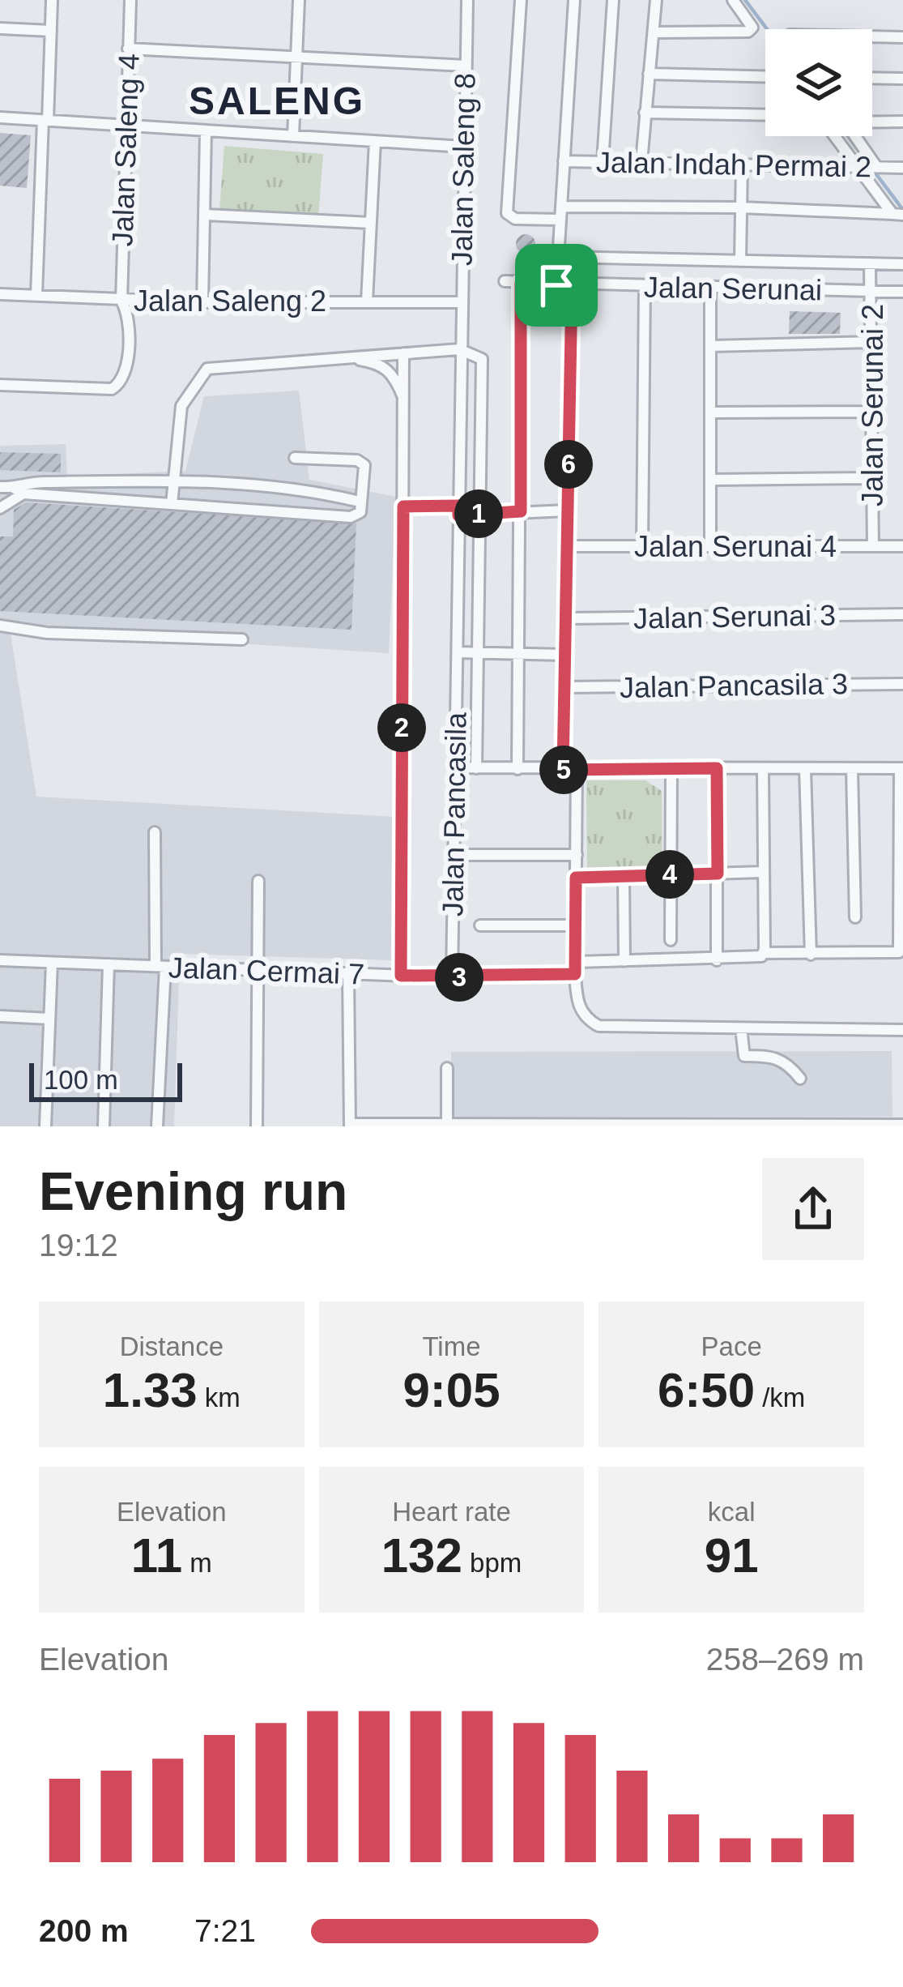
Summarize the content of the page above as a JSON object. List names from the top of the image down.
{
  "streets": {
    "street": [
      "Jalan Saleng 4",
      "Jalan Indah Permai 2",
      "Jalan Saleng 8",
      "Jalan Serunai",
      "Jalan Saleng 2",
      "Jalan Serunai 2",
      "Jalan Serunai 4",
      "Jalan Serunai 3",
      "Jalan Pancasila 3",
      "Jalan Pancasila",
      "Jalan Cermai 7"
    ]
  },
  "crossings": [
    ["Jalan Saleng 4", "Jalan Saleng 2"],
    ["Jalan Saleng 8", "Jalan Saleng 2"],
    ["Jalan Saleng 8", "Jalan Pancasila"],
    ["Jalan Serunai", "Jalan Serunai 2"],
    ["Jalan Serunai 2", "Jalan Serunai 4"],
    ["Jalan Pancasila", "Jalan Cermai 7"]
  ],
  "districts": ["SALENG"],
  "scale_bar": "100 m",
  "page": {
    "pins": [
      "6",
      "1",
      "2",
      "5",
      "4",
      "3"
    ],
    "scale": "100 m",
    "heading": ["Evening run", "19:12"],
    "stats": [
      ["Distance", "1.33 km"],
      ["Time", "9:05"],
      ["Pace", "6:50 /km"],
      ["Elevation", "11 m"],
      ["Heart rate", "132 bpm"],
      ["kcal", "91"]
    ],
    "chart": ["Elevation", "258–269 m"],
    "list": [
      {
        "name": "200 m",
        "note": "7:21"
      }
    ]
  }
}
